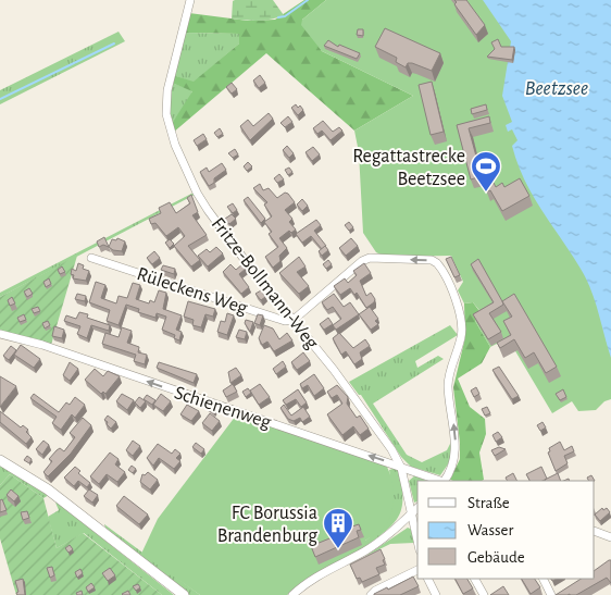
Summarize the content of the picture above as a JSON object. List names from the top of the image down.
{
  "streets": {
    "street": ["Fritze-Bollmann-Weg", "Rüleckens Weg", "Schienenweg"]
  },
  "crossings": [
    ["Fritze-Bollmann-Weg", "Rüleckens Weg"],
    ["Fritze-Bollmann-Weg", "Schienenweg"]
  ],
  "one_way": ["Schienenweg"],
  "water": ["Beetzsee"],
  "places": {
    "sports": ["Regattastrecke Beetzsee"],
    "building": ["FC Borussia Brandenburg"]
  },
  "legend": ["Straße", "Wasser", "Gebäude"]
}
